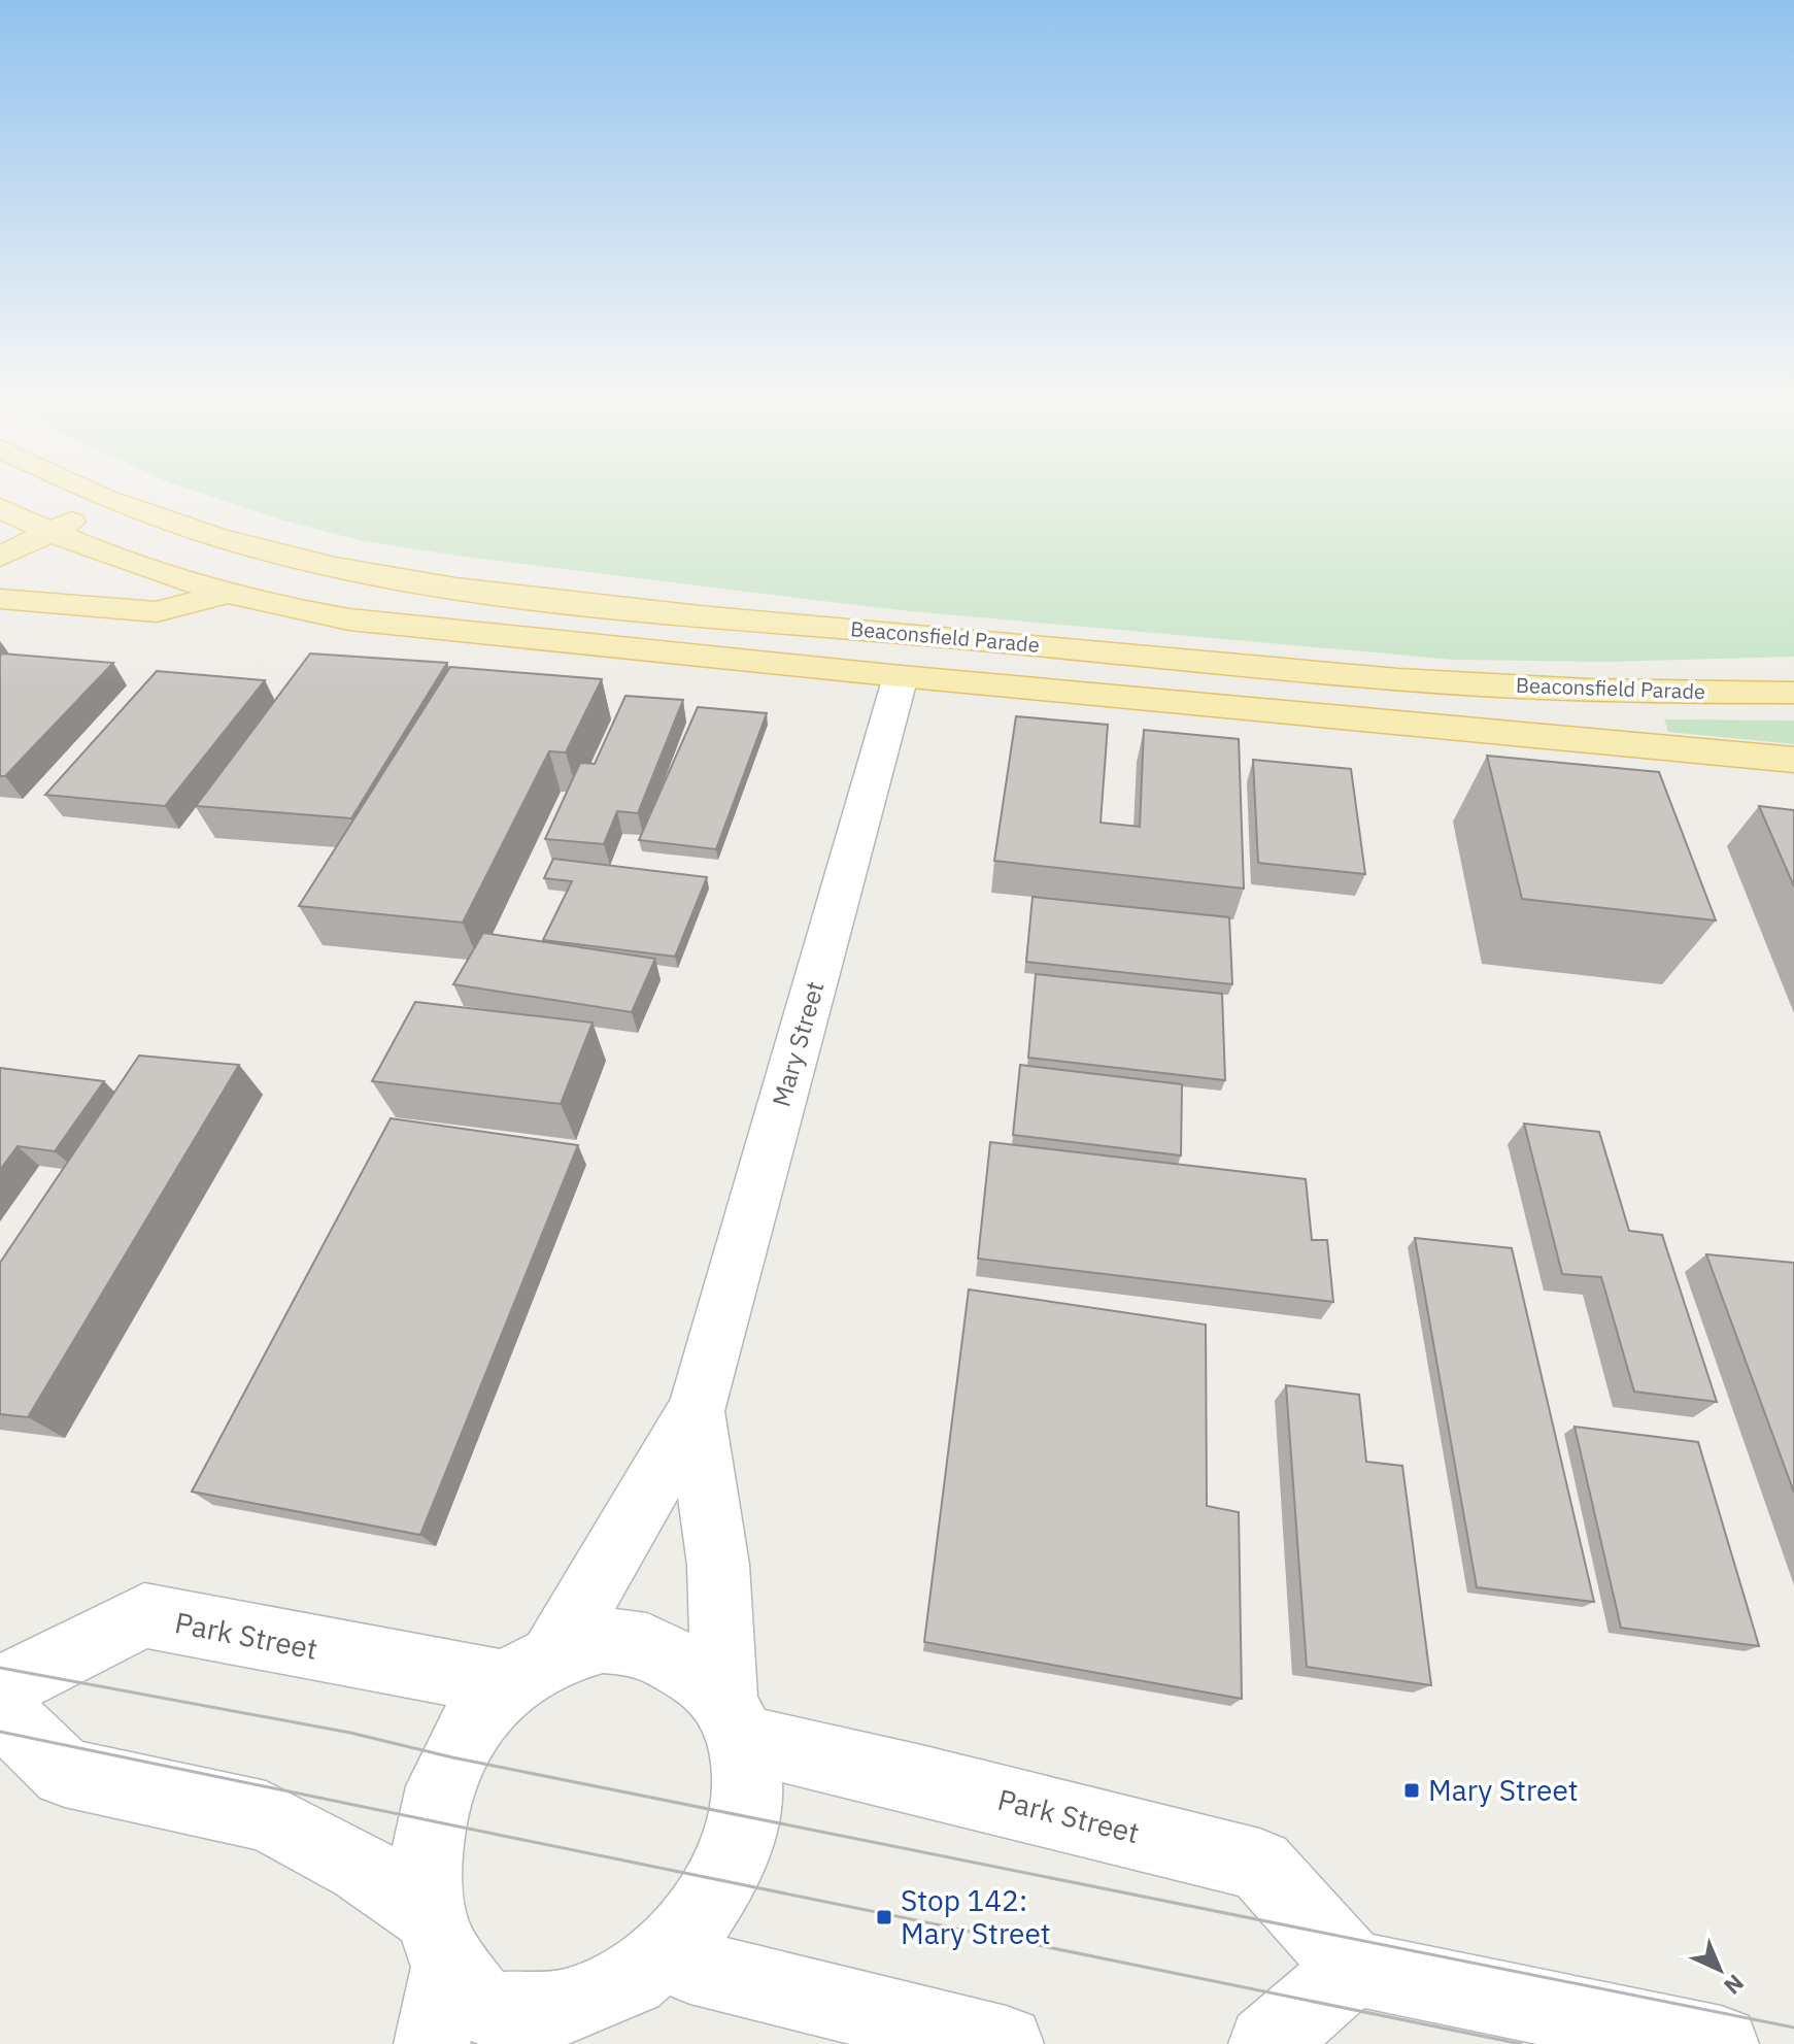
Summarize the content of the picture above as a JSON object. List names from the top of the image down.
{
  "streets": {
    "main road": ["Beaconsfield Parade"],
    "street": ["Mary Street", "Park Street"]
  },
  "crossings": [
    ["Beaconsfield Parade", "Mary Street"],
    ["Mary Street", "Park Street"]
  ],
  "places": {
    "transit": ["Mary Street", "Stop 142: Mary Street"]
  },
  "north": "bottom right"
}
